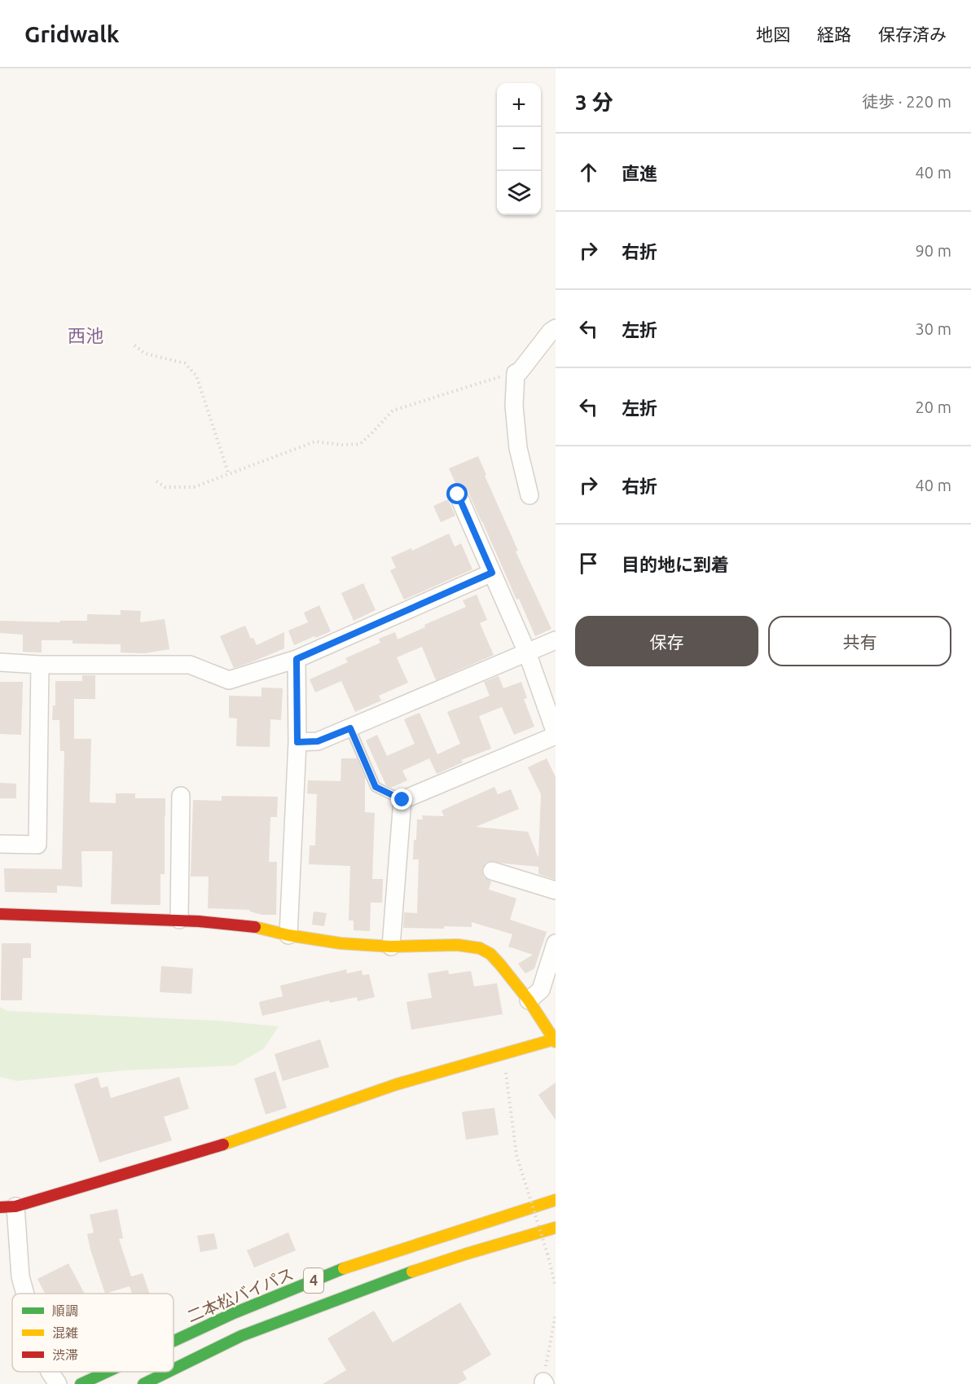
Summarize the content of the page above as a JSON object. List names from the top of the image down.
{
  "streets": {
    "main road": ["4", "二本松バイパス"]
  },
  "districts": ["西池"],
  "legend": ["順調", "混雑", "渋滞"],
  "page": {
    "header": "Gridwalk",
    "nav": ["地図", "経路", "保存済み"],
    "heading": ["3 分", "徒歩 · 220 m"],
    "map_buttons": ["+", "−"],
    "list": [
      ["直進", "40 m"],
      ["右折", "90 m"],
      ["左折", "30 m"],
      ["左折", "20 m"],
      ["右折", "40 m"],
      "目的地に到着"
    ],
    "buttons": ["保存", "共有"]
  }
}
